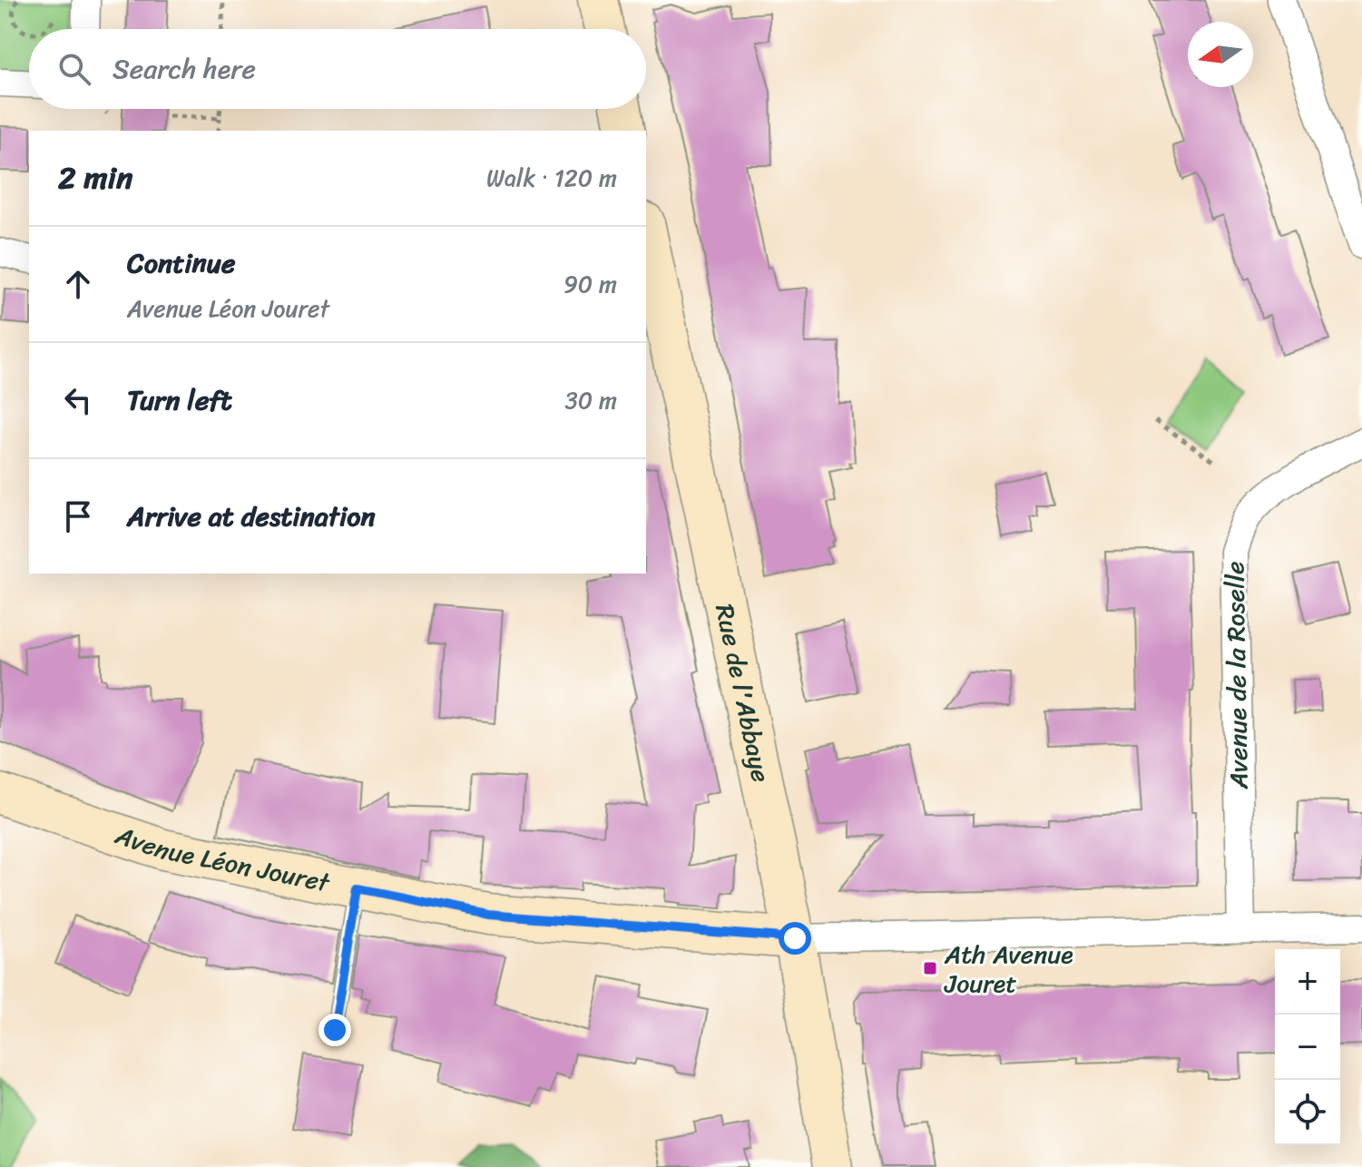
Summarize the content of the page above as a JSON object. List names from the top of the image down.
{
  "streets": {
    "street": ["Avenue de la Roselle", "Rue de l'Abbaye", "Avenue Léon Jouret"]
  },
  "crossings": [
    ["Avenue de la Roselle", "Avenue Léon Jouret"],
    ["Rue de l'Abbaye", "Avenue Léon Jouret"]
  ],
  "places": {
    "transit": ["Ath Avenue Jouret"]
  },
  "north": "left",
  "page": {
    "search": "Search here",
    "heading": ["2 min", "Walk · 120 m"],
    "list": [
      ["Continue", "Avenue Léon Jouret", "90 m"],
      ["Turn left", "30 m"],
      "Arrive at destination"
    ],
    "map_buttons": ["+", "−"]
  }
}
